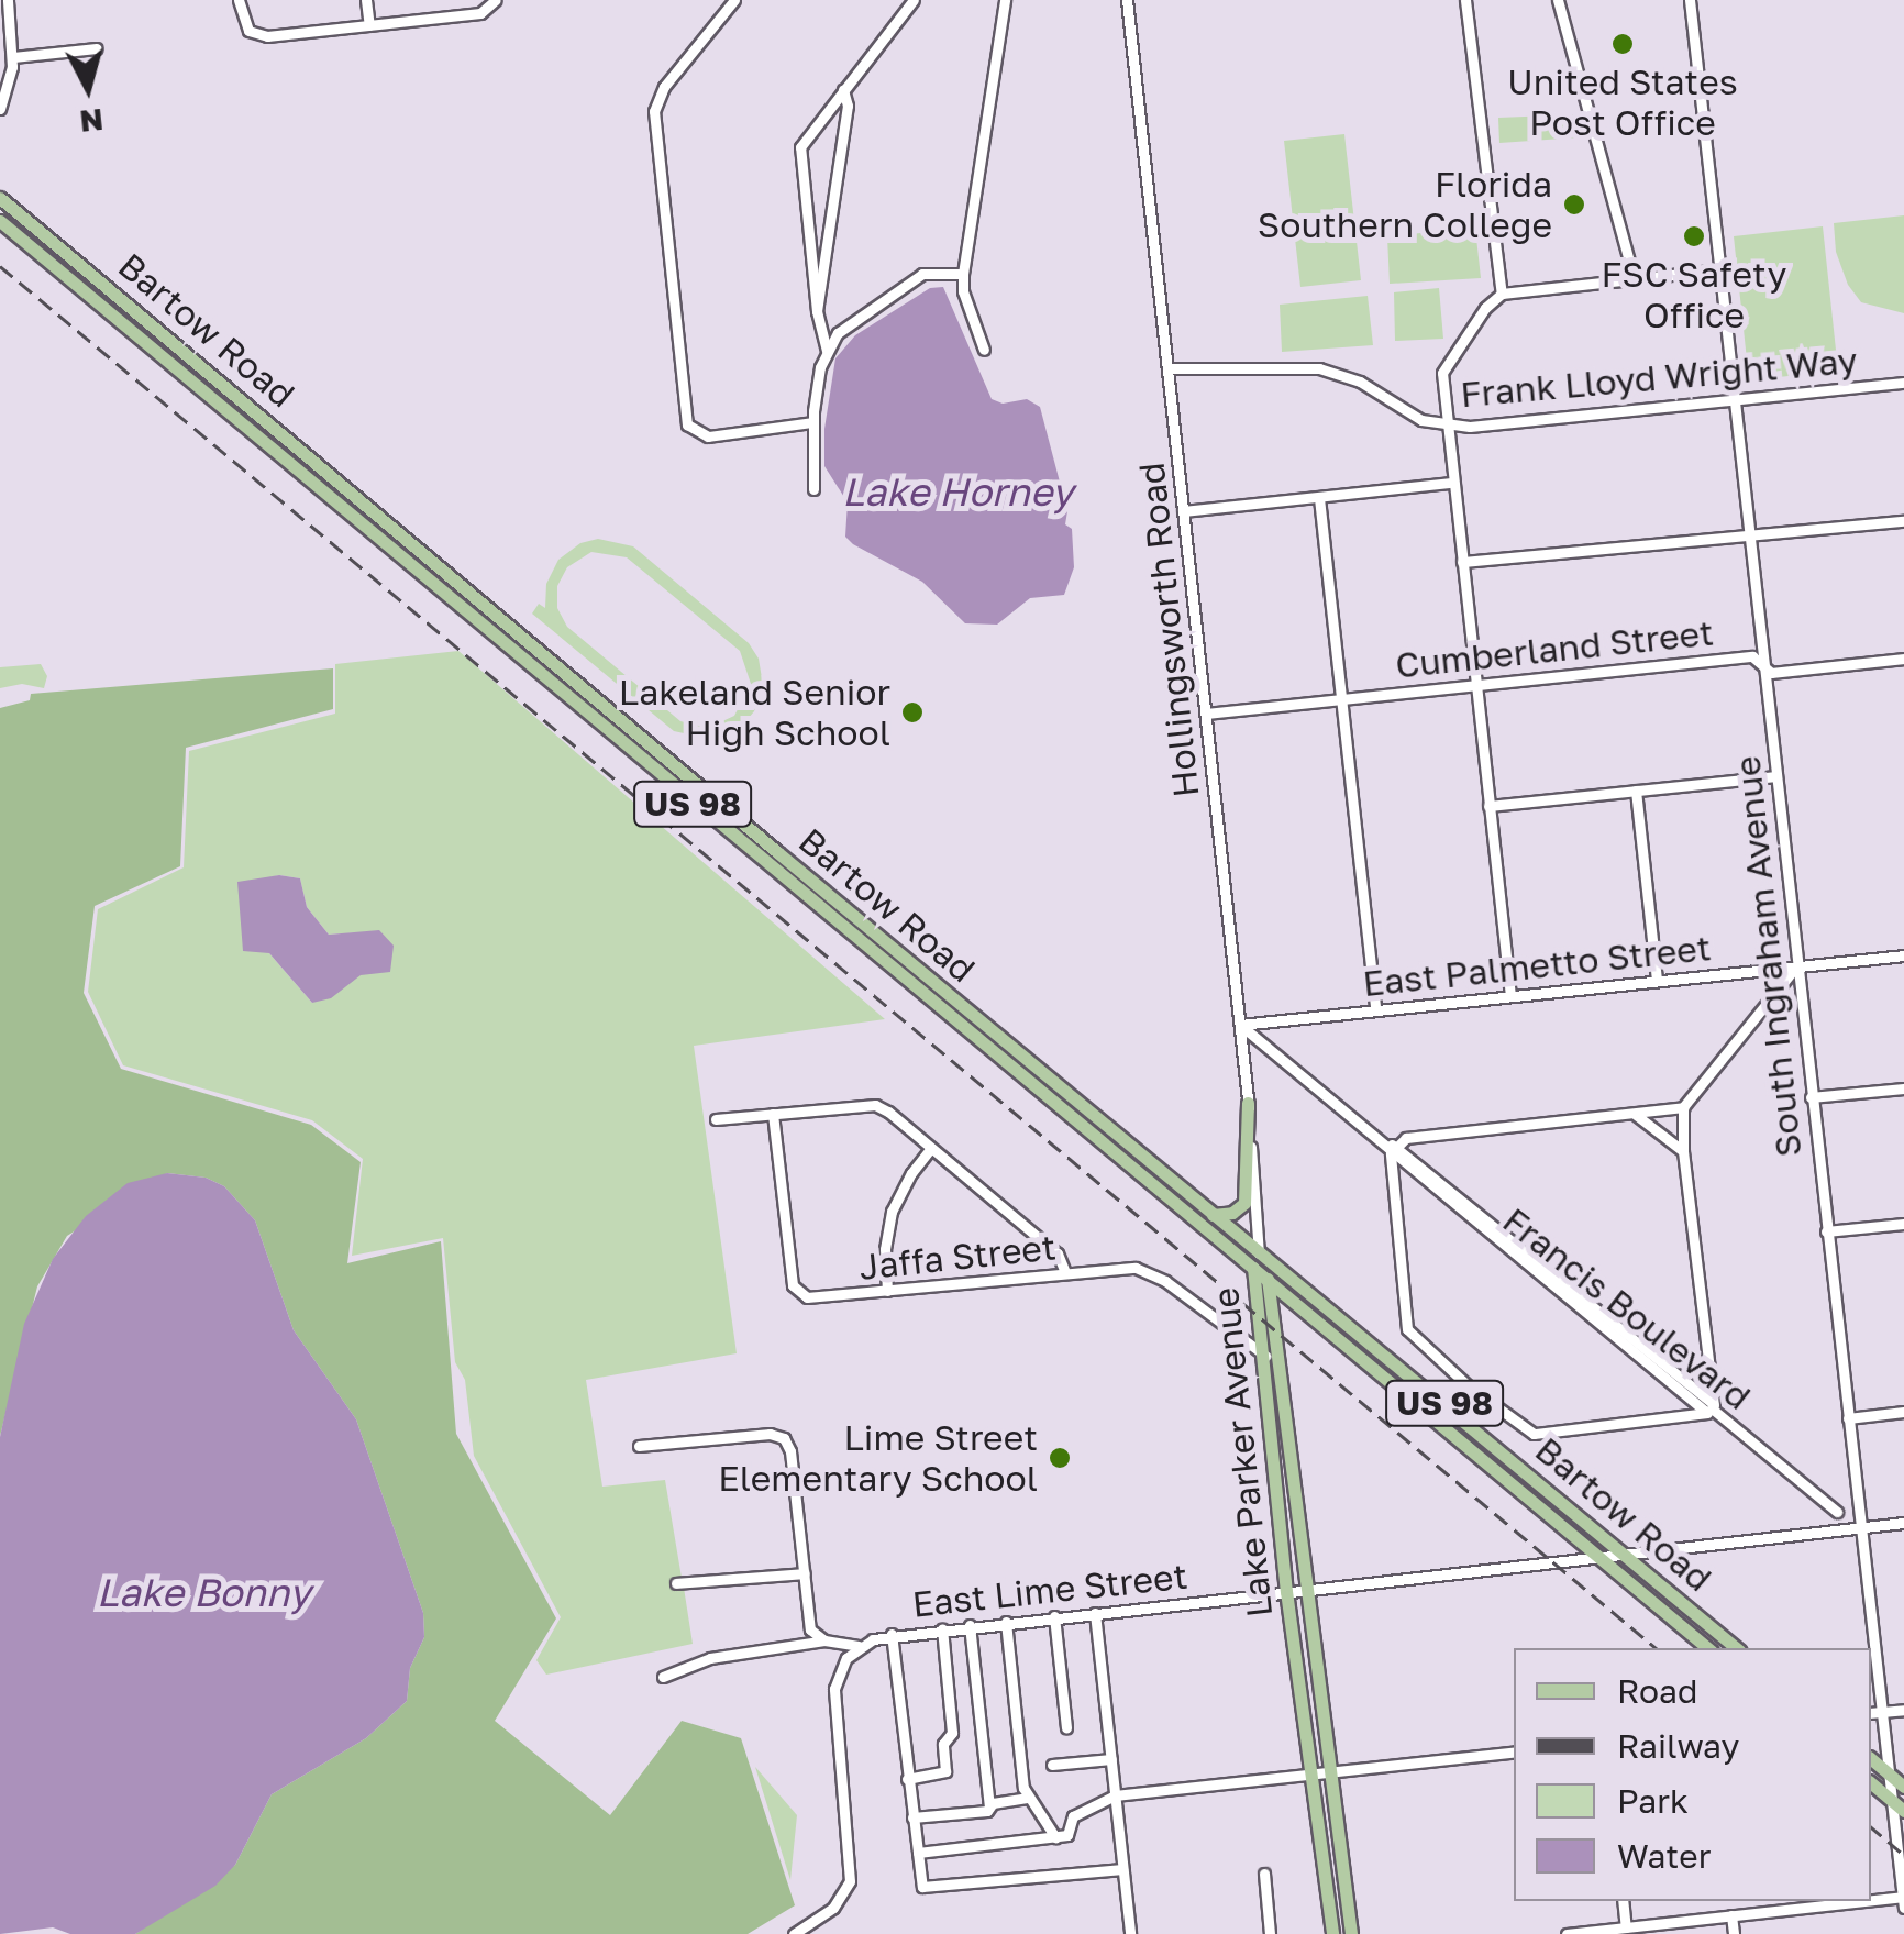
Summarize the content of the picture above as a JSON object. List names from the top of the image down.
{
  "streets": {
    "main road": ["Bartow Road", "US 98", "Lake Parker Avenue"],
    "street": [
      "Frank Lloyd Wright Way",
      "Hollingsworth Road",
      "Cumberland Street",
      "South Ingraham Avenue",
      "East Palmetto Street",
      "Jaffa Street",
      "Francis Boulevard",
      "East Lime Street"
    ]
  },
  "crossings": [
    ["Bartow Road", "Hollingsworth Road"],
    ["Bartow Road", "Lake Parker Avenue"],
    ["Bartow Road", "East Lime Street"],
    ["Frank Lloyd Wright Way", "Hollingsworth Road"],
    ["Frank Lloyd Wright Way", "South Ingraham Avenue"],
    ["Hollingsworth Road", "Cumberland Street"],
    ["Hollingsworth Road", "East Palmetto Street"],
    ["Hollingsworth Road", "Francis Boulevard"],
    ["Hollingsworth Road", "Lake Parker Avenue"],
    ["Cumberland Street", "South Ingraham Avenue"],
    ["South Ingraham Avenue", "East Palmetto Street"],
    ["South Ingraham Avenue", "East Lime Street"],
    ["East Palmetto Street", "Francis Boulevard"],
    ["Jaffa Street", "Lake Parker Avenue"],
    ["Lake Parker Avenue", "East Lime Street"]
  ],
  "water": ["Lake Horney", "Lake Bonny"],
  "places": [
    "United States Post Office",
    "Florida Southern College",
    "FSC Safety Office",
    "Lakeland Senior High School",
    "Lime Street Elementary School"
  ],
  "legend": [
    "Road",
    "Railway",
    "Park",
    "Water"
  ],
  "north": "bottom"
}
